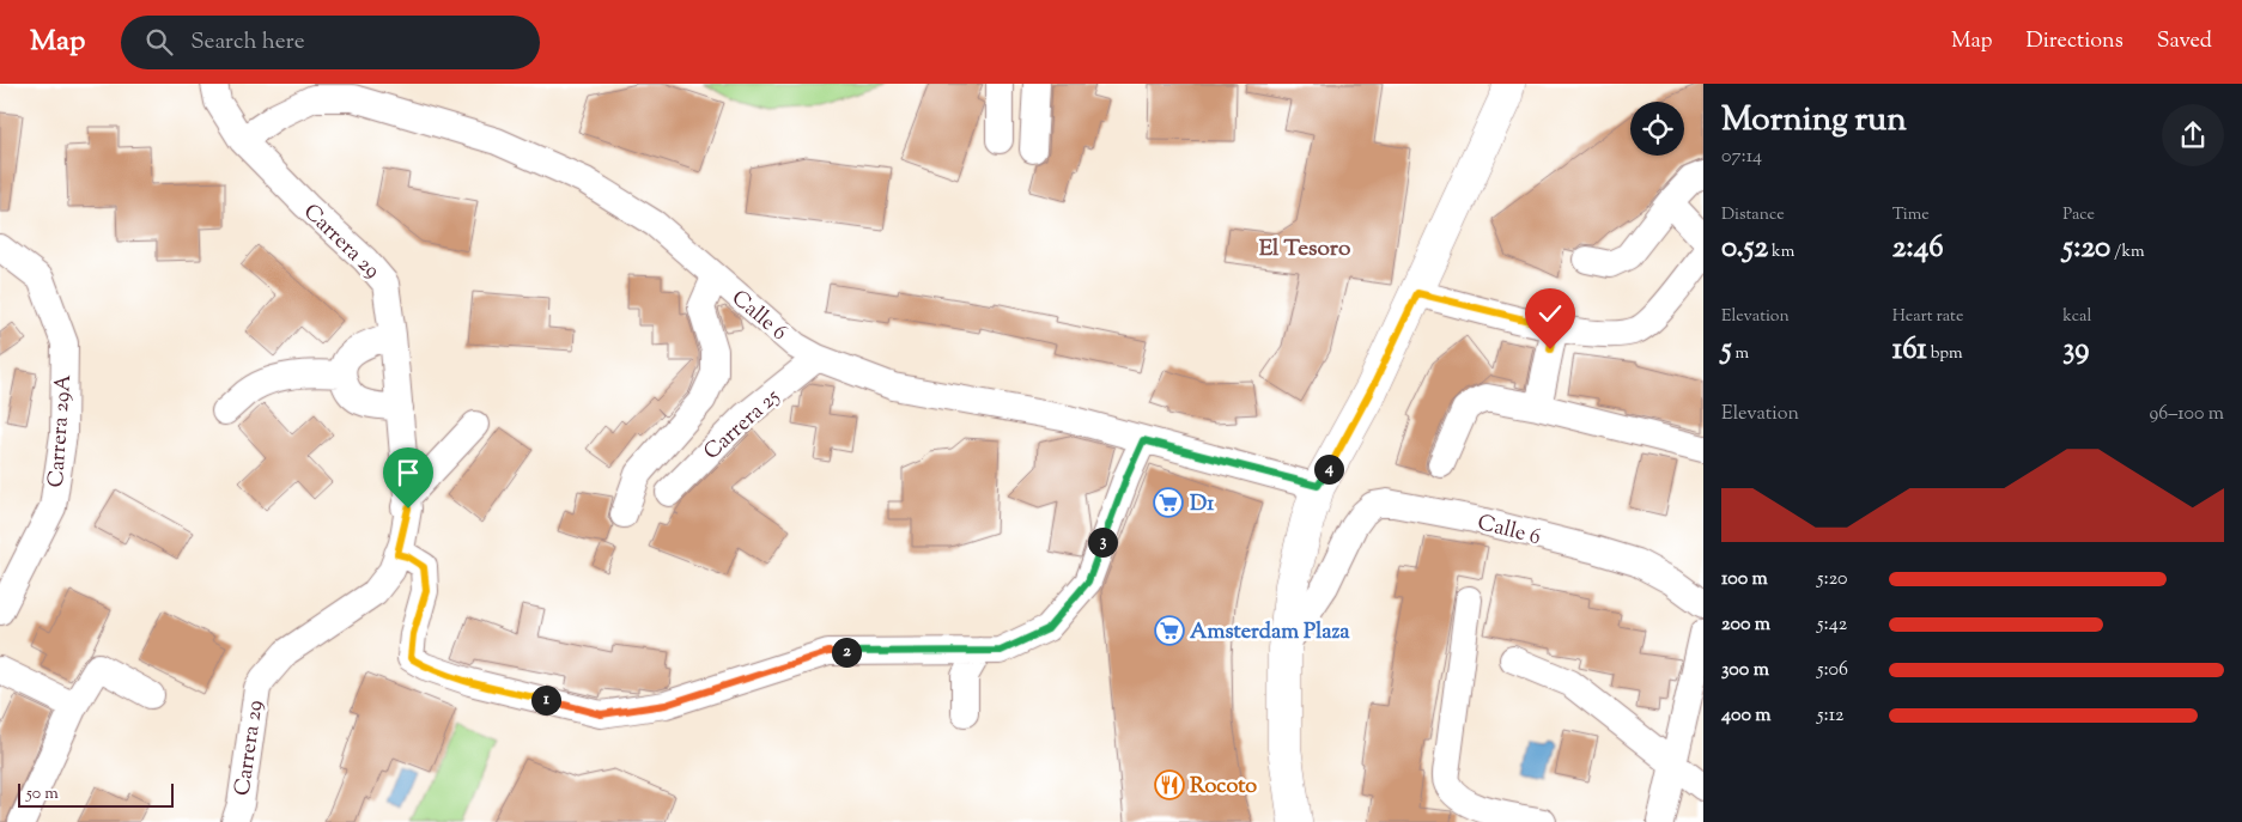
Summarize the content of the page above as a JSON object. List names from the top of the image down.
{
  "streets": {
    "street": [
      "Carrera 29",
      "Calle 6",
      "Carrera 25",
      "Carrera 29A"
    ]
  },
  "crossings": [
    ["Carrera 29", "Calle 6"],
    ["Calle 6", "Carrera 25"]
  ],
  "districts": ["El Tesoro"],
  "places": {
    "supermarket": ["D1", "Amsterdam Plaza"],
    "restaurant": ["Rocoto"]
  },
  "scale_bar": "50 m",
  "page": {
    "header": "Map",
    "search": "Search here",
    "nav": ["Map", "Directions", "Saved"],
    "heading": ["Morning run", "07:14"],
    "stats": [
      ["Distance", "0.52 km"],
      ["Time", "2:46"],
      ["Pace", "5:20 /km"],
      ["Elevation", "5 m"],
      ["Heart rate", "161 bpm"],
      ["kcal", "39"]
    ],
    "chart": ["Elevation", "96–100 m"],
    "pins": [
      "4",
      "3",
      "2",
      "1"
    ],
    "list": [
      {
        "name": "100 m",
        "note": "5:20"
      },
      {
        "name": "200 m",
        "note": "5:42"
      },
      {
        "name": "300 m",
        "note": "5:06"
      },
      {
        "name": "400 m",
        "note": "5:12"
      }
    ],
    "scale": "50 m"
  }
}
